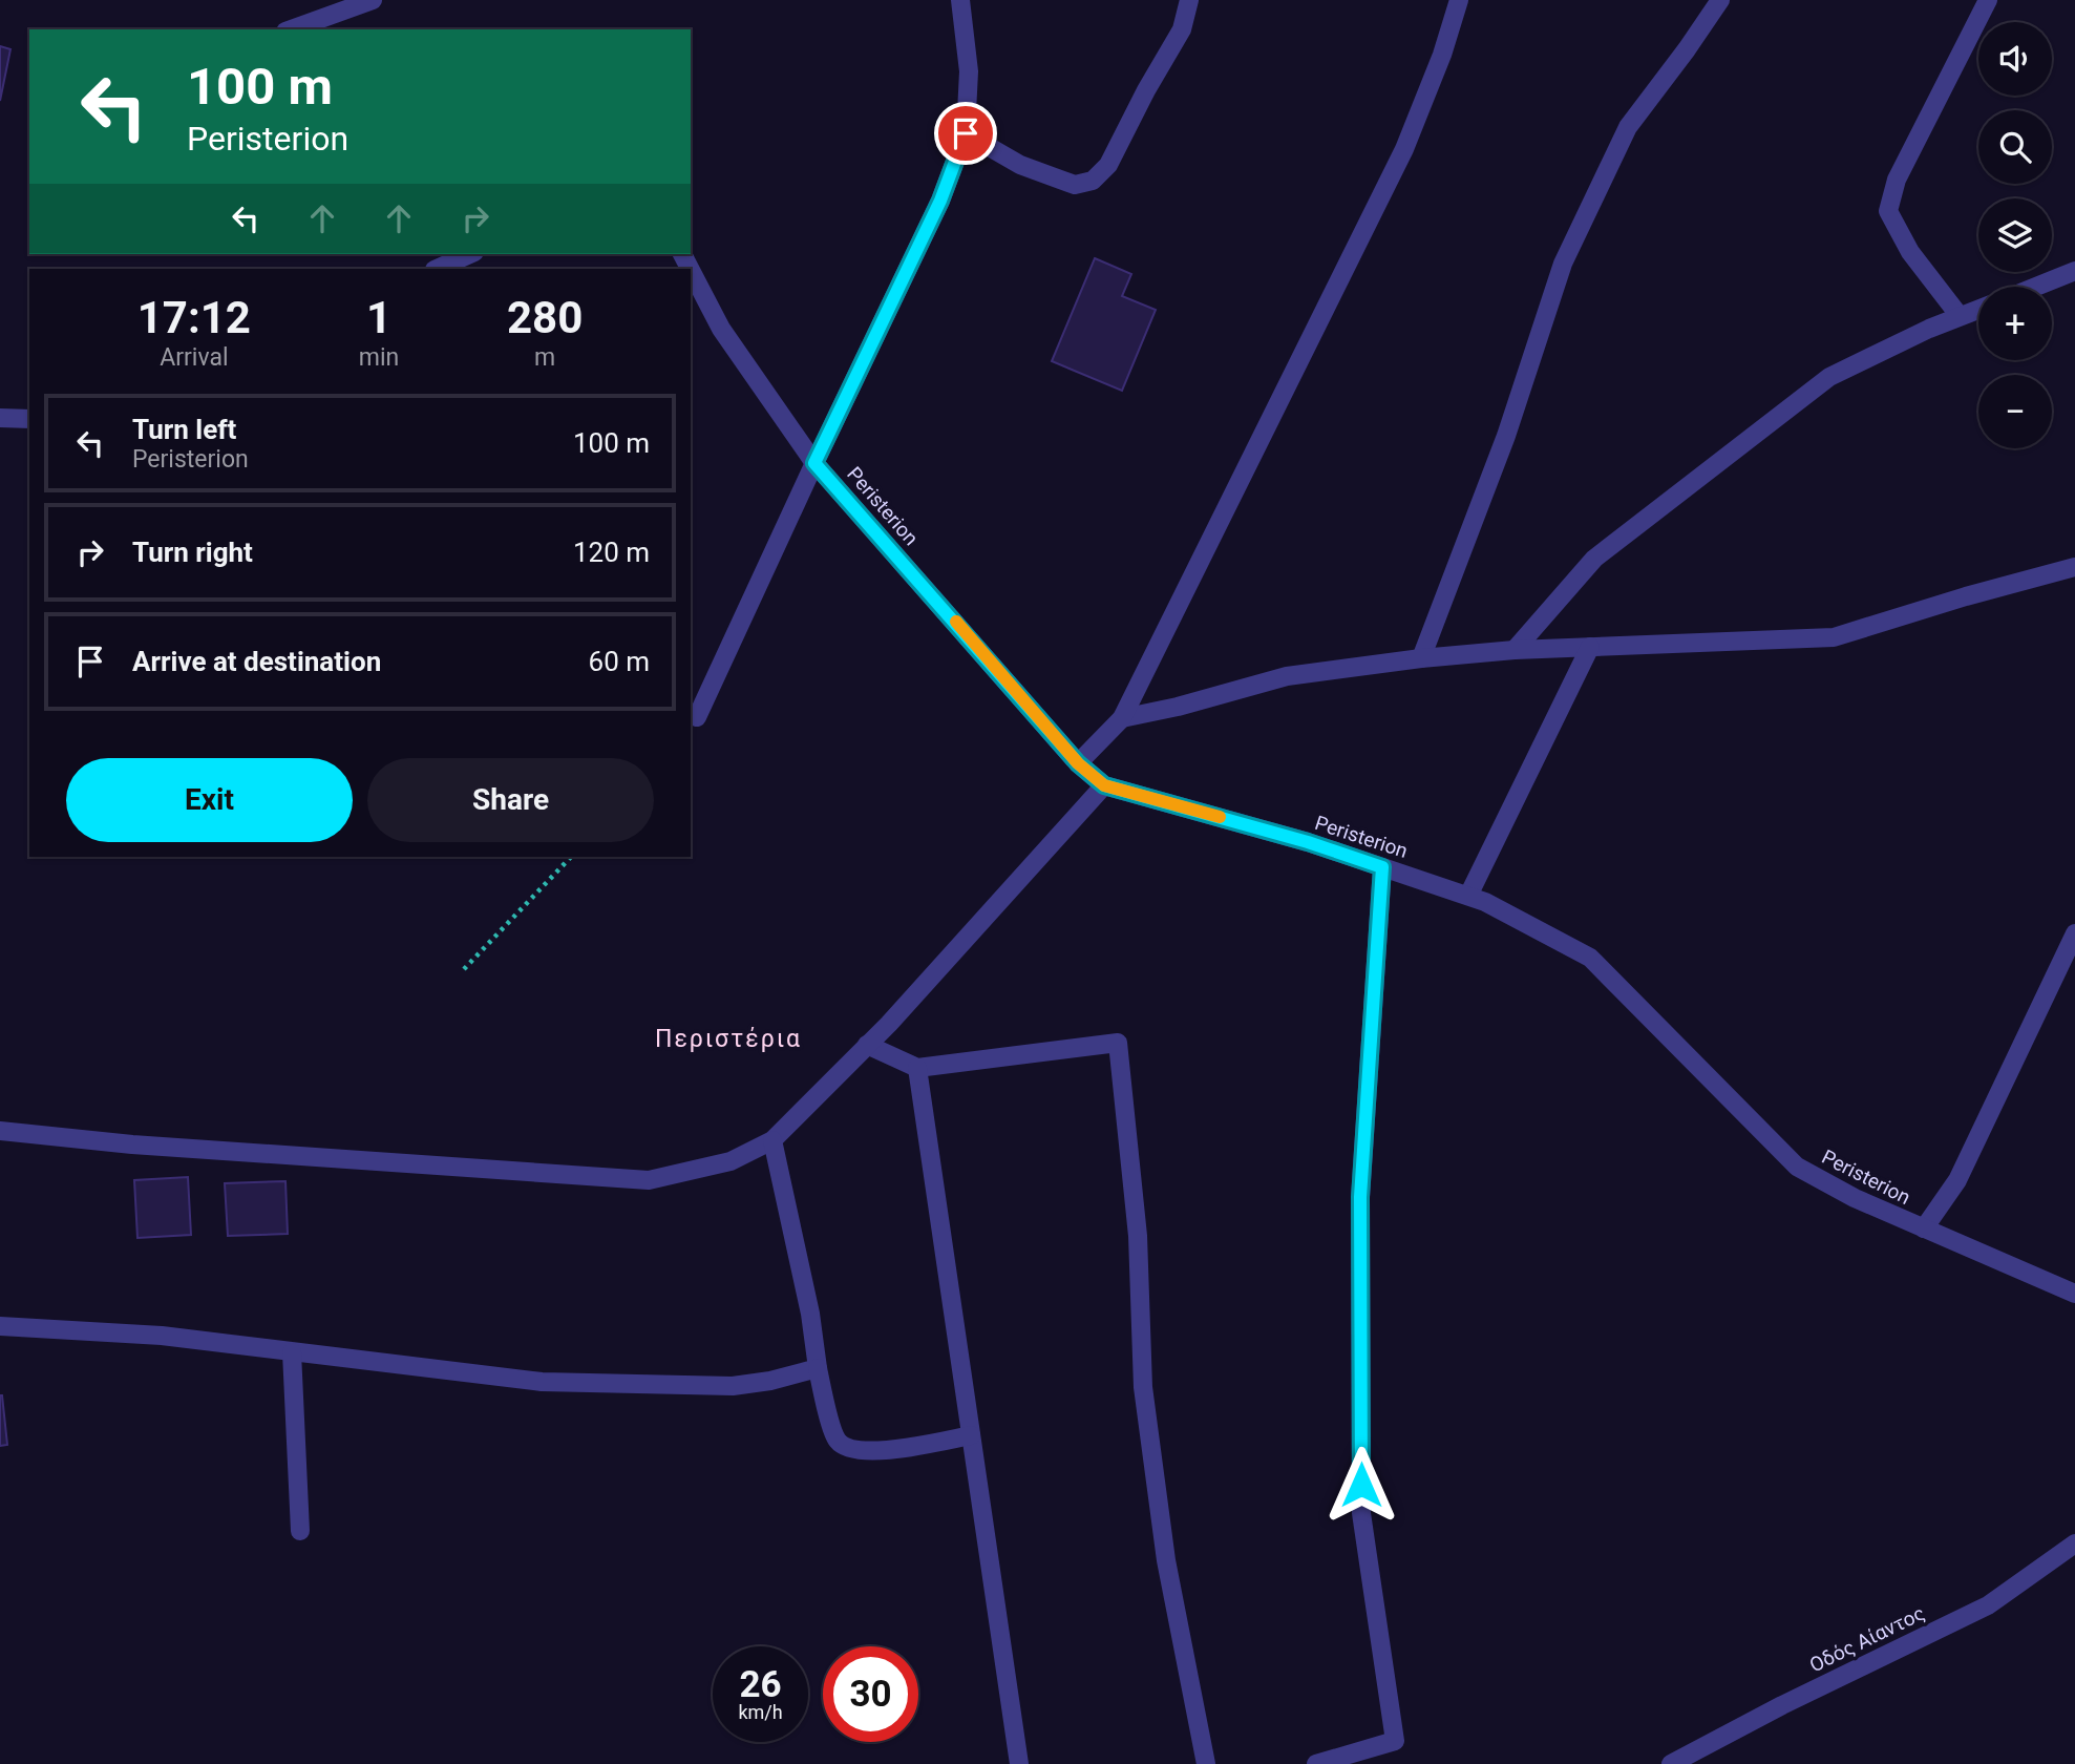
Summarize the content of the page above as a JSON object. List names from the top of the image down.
{
  "streets": {
    "street": ["Peristerion", "Οδός Αίαντος"]
  },
  "districts": ["Περιστέρια"],
  "page": {
    "map_buttons": ["+", "−"],
    "turn": ["100 m", "Peristerion"],
    "eta": [
      "17:12",
      "Arrival",
      "1",
      "min",
      "280",
      "m"
    ],
    "list": [
      {
        "name": "Turn left",
        "note": "Peristerion",
        "value": "100 m"
      },
      {
        "name": "Turn right",
        "value": "120 m"
      },
      {
        "name": "Arrive at destination",
        "value": "60 m"
      }
    ],
    "buttons": ["Exit", "Share"],
    "speed": "26 km/h",
    "limit": "30"
  }
}
